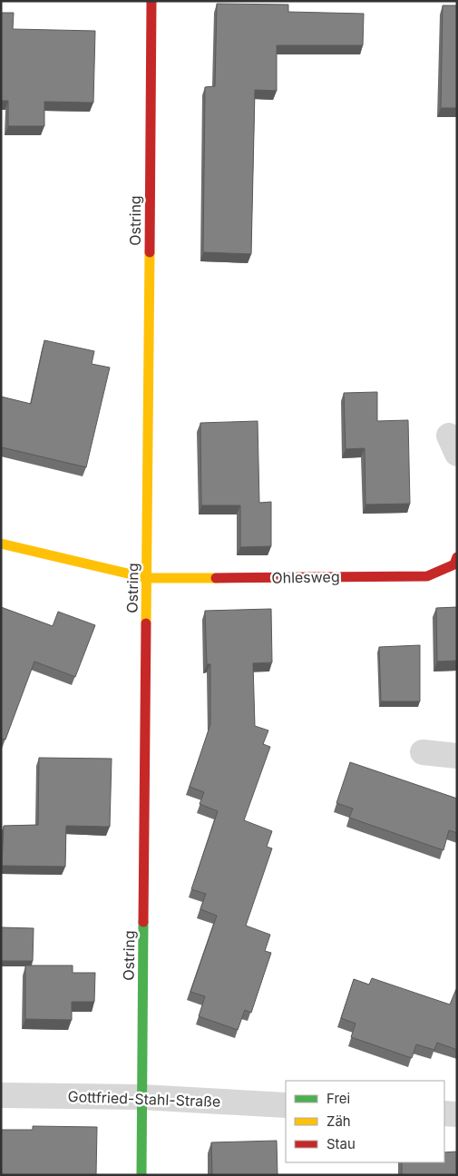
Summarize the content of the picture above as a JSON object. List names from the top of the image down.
{
  "streets": {
    "street": ["Ostring", "Ohlesweg", "Gottfried-Stahl-Straße"]
  },
  "crossings": [
    ["Ostring", "Ohlesweg"],
    ["Ostring", "Gottfried-Stahl-Straße"]
  ],
  "legend": ["Frei", "Zäh", "Stau"]
}
